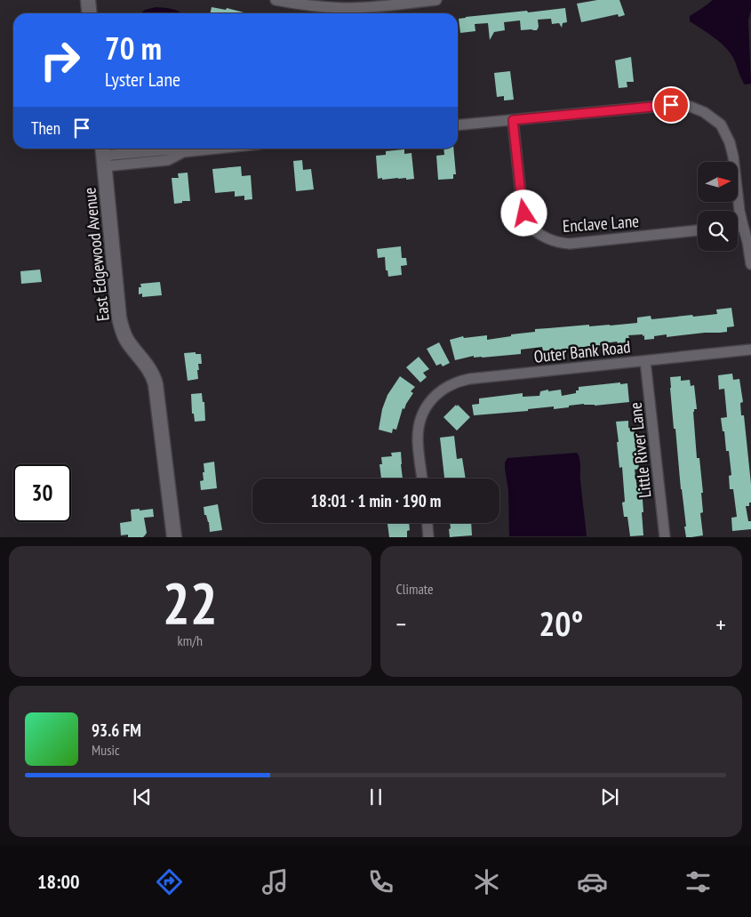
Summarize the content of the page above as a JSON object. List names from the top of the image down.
{
  "streets": {
    "main road": ["East Edgewood Avenue"],
    "street": ["Enclave Lane", "Outer Bank Road", "Little River Lane"]
  },
  "crossings": [
    ["Outer Bank Road", "Little River Lane"]
  ],
  "north": "right",
  "page": {
    "turn": ["70 m", "Lyster Lane"],
    "then": "Then",
    "limit": "30",
    "trip": "18:01 · 1 min · 190 m",
    "tile": [
      ["22", "km/h"],
      "Climate"
    ],
    "heat": ["−", "20°", "+"],
    "song": ["93.6 FM", "Music"],
    "tabs": "18:00"
  }
}
